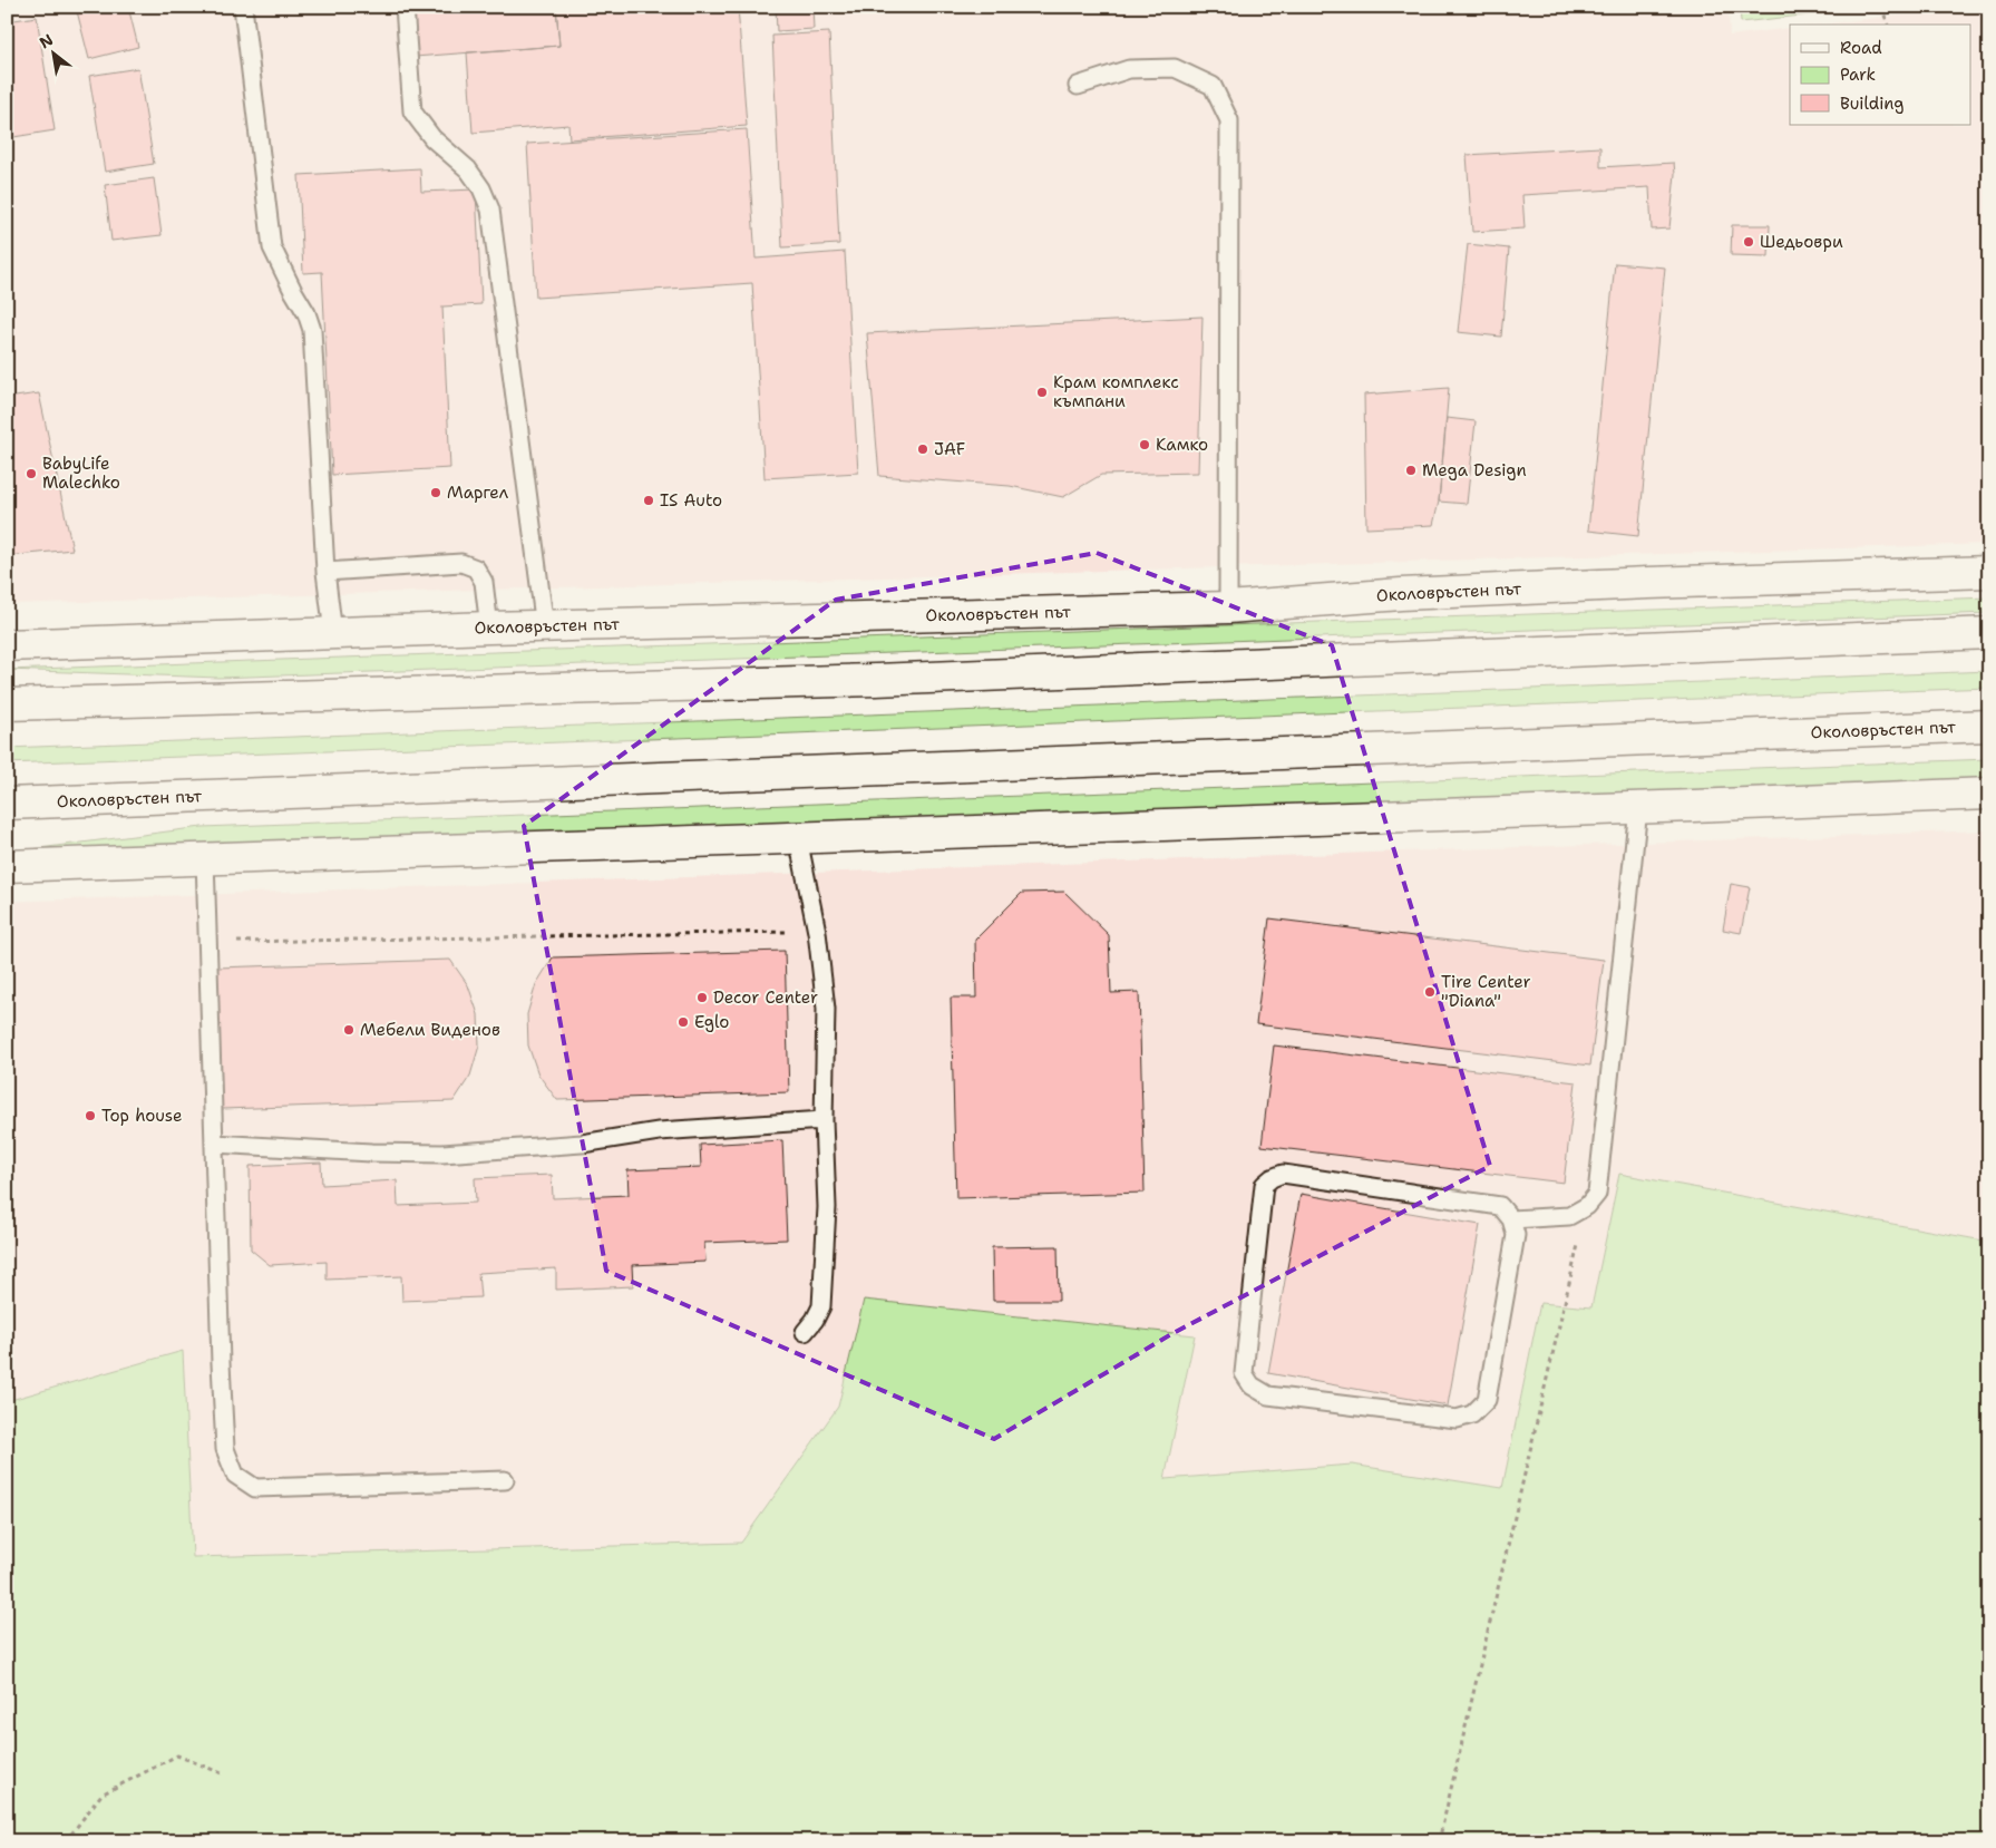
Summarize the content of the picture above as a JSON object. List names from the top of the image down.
{
  "streets": {
    "main road": ["Околовръстен път"]
  },
  "places": [
    "Шедьоври",
    "Крам комплекс къмпани",
    "Камко",
    "JAF",
    "Mega Design",
    "BabyLife Malechko",
    "Маргел",
    "IS Auto",
    "Tire Center \"Diana\"",
    "Decor Center",
    "Eglo",
    "Мебели Виденов",
    "Top house"
  ],
  "legend": ["Road", "Park", "Building"],
  "north": "top left"
}
